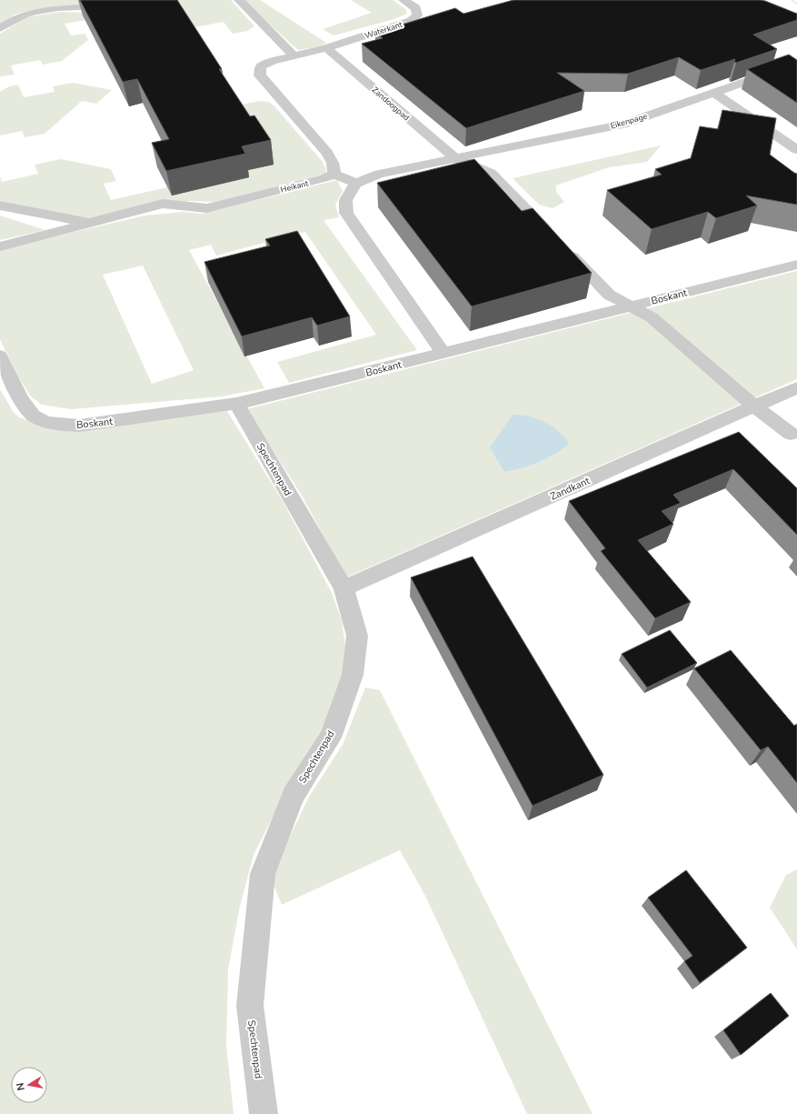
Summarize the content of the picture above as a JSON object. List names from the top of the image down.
{
  "streets": {
    "street": [
      "Waterkant",
      "Zandoogpad",
      "Eikenpage",
      "Heikant",
      "Boskant",
      "Spechtenpad",
      "Zandkant"
    ]
  },
  "crossings": [
    ["Waterkant", "Zandoogpad"],
    ["Zandoogpad", "Eikenpage"],
    ["Boskant", "Spechtenpad"],
    ["Spechtenpad", "Zandkant"]
  ],
  "north": "left"
}
